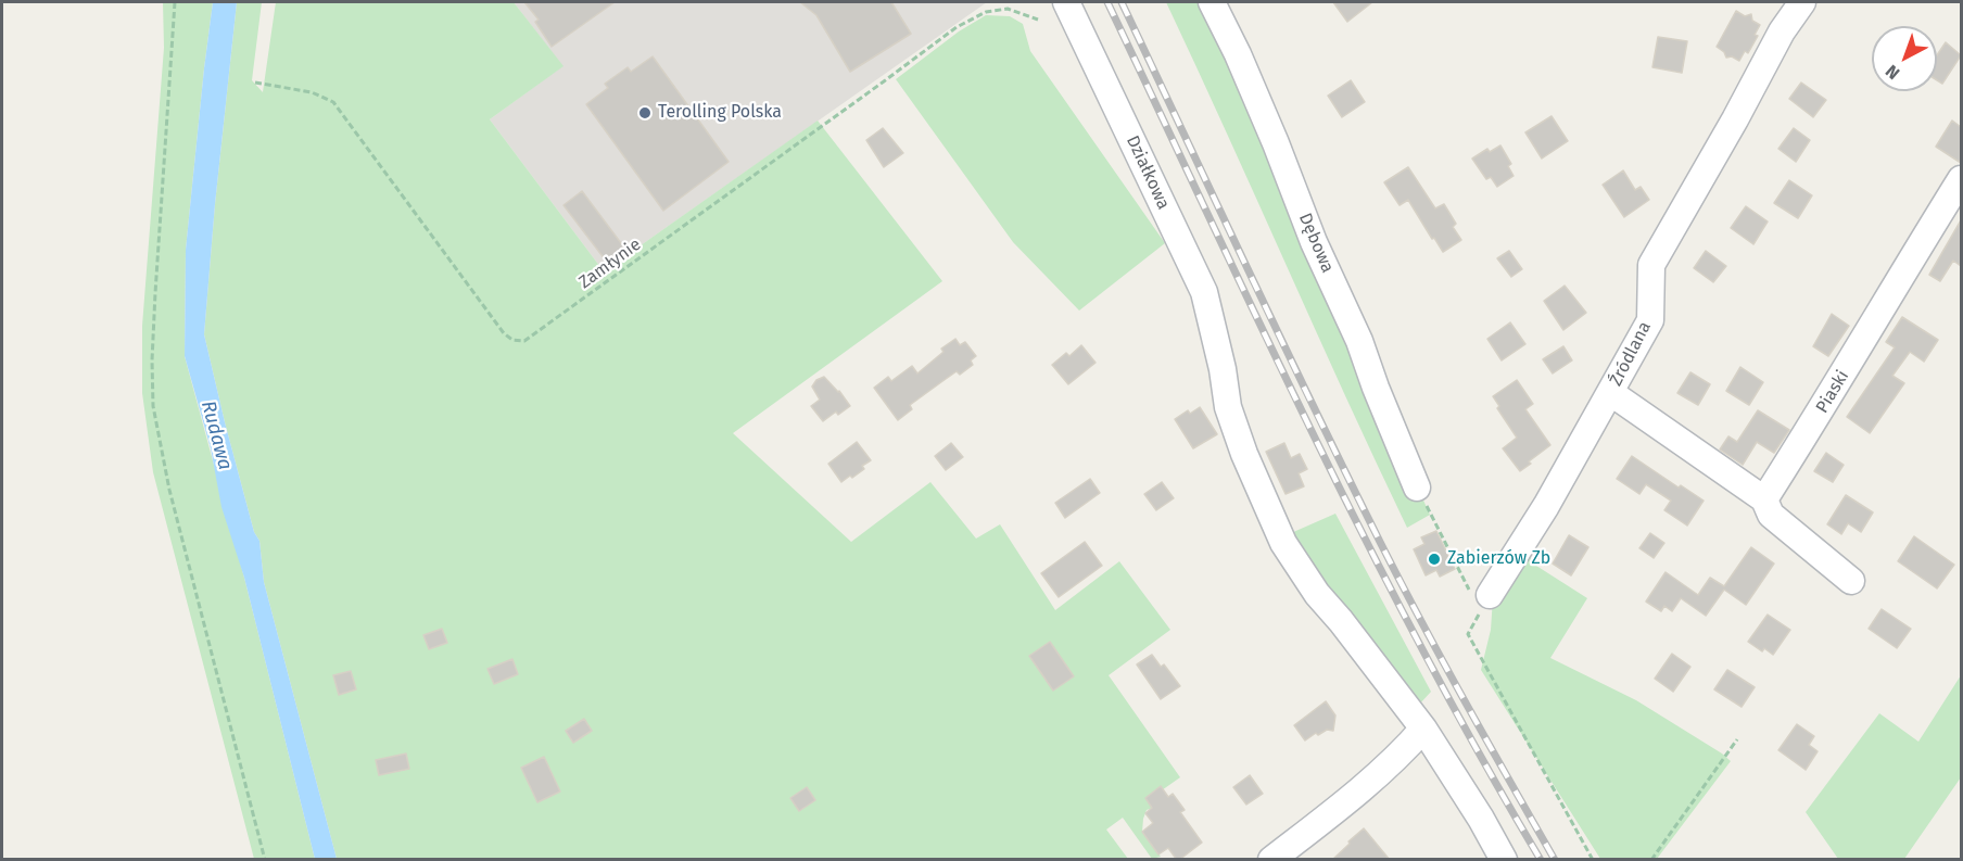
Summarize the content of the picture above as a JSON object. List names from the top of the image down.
{
  "streets": {
    "street": [
      "Działkowa",
      "Dębowa",
      "Źródlana",
      "Piaski"
    ],
    "path": ["Zamłynie"]
  },
  "water": ["Rudawa"],
  "places": ["Terolling Polska", "Zabierzów Zb"],
  "north": "bottom left"
}
